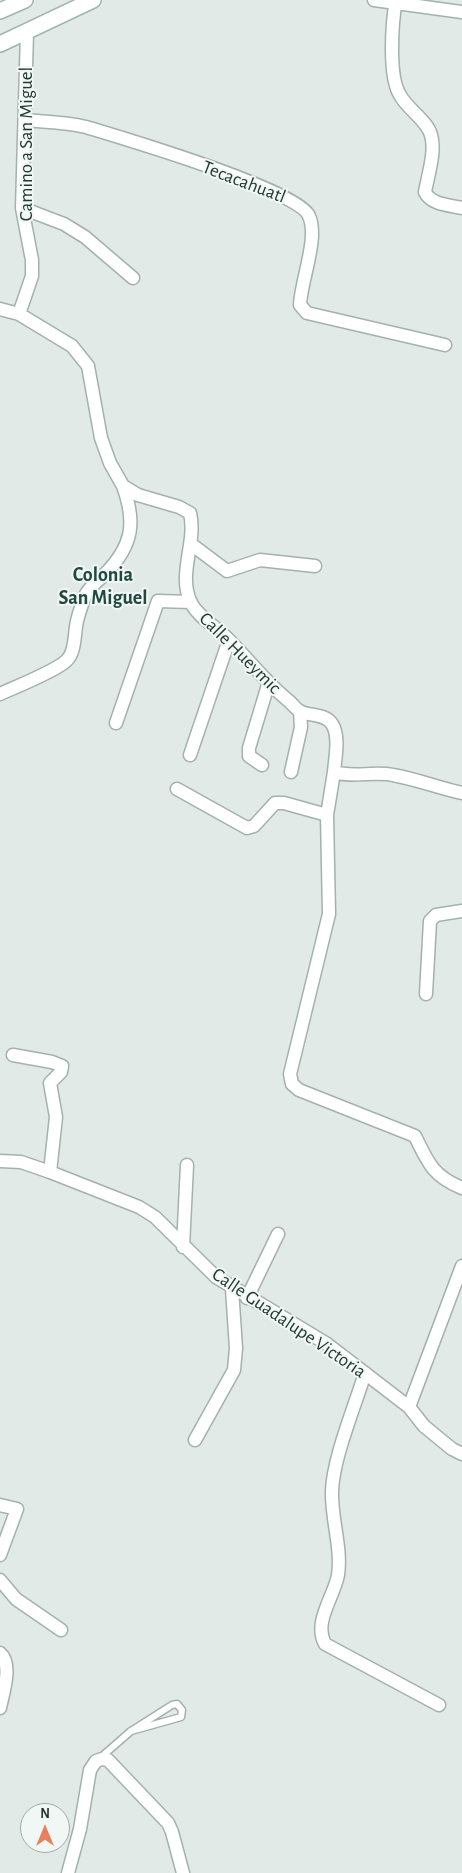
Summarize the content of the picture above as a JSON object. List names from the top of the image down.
{
  "streets": {
    "street": [
      "Camino a San Miguel",
      "Tecacahuatl",
      "Calle Hueymic",
      "Calle Guadalupe Victoria"
    ]
  },
  "crossings": [
    ["Camino a San Miguel", "Tecacahuatl"]
  ],
  "districts": ["Colonia San Miguel"],
  "north": "top"
}
